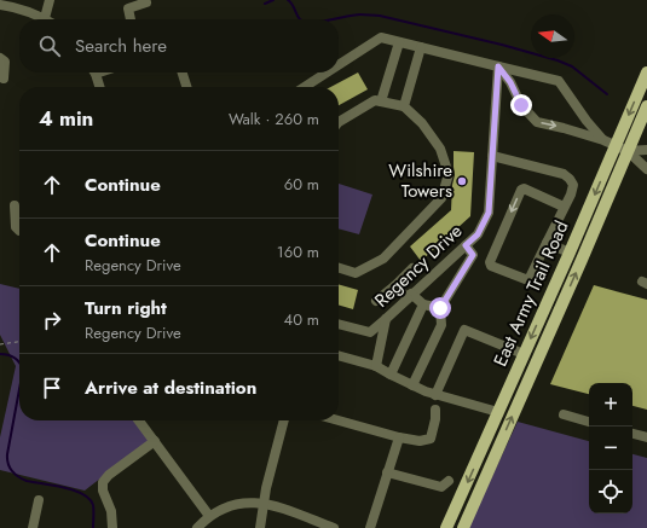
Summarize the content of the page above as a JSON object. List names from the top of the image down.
{
  "streets": {
    "main road": ["East Army Trail Road"],
    "street": ["Regency Drive"]
  },
  "places": ["Wilshire Towers"],
  "north": "left",
  "page": {
    "search": "Search here",
    "heading": ["4 min", "Walk · 260 m"],
    "list": [
      ["Continue", "60 m"],
      ["Continue", "Regency Drive", "160 m"],
      ["Turn right", "Regency Drive", "40 m"],
      "Arrive at destination"
    ],
    "map_buttons": ["+", "−"]
  }
}
